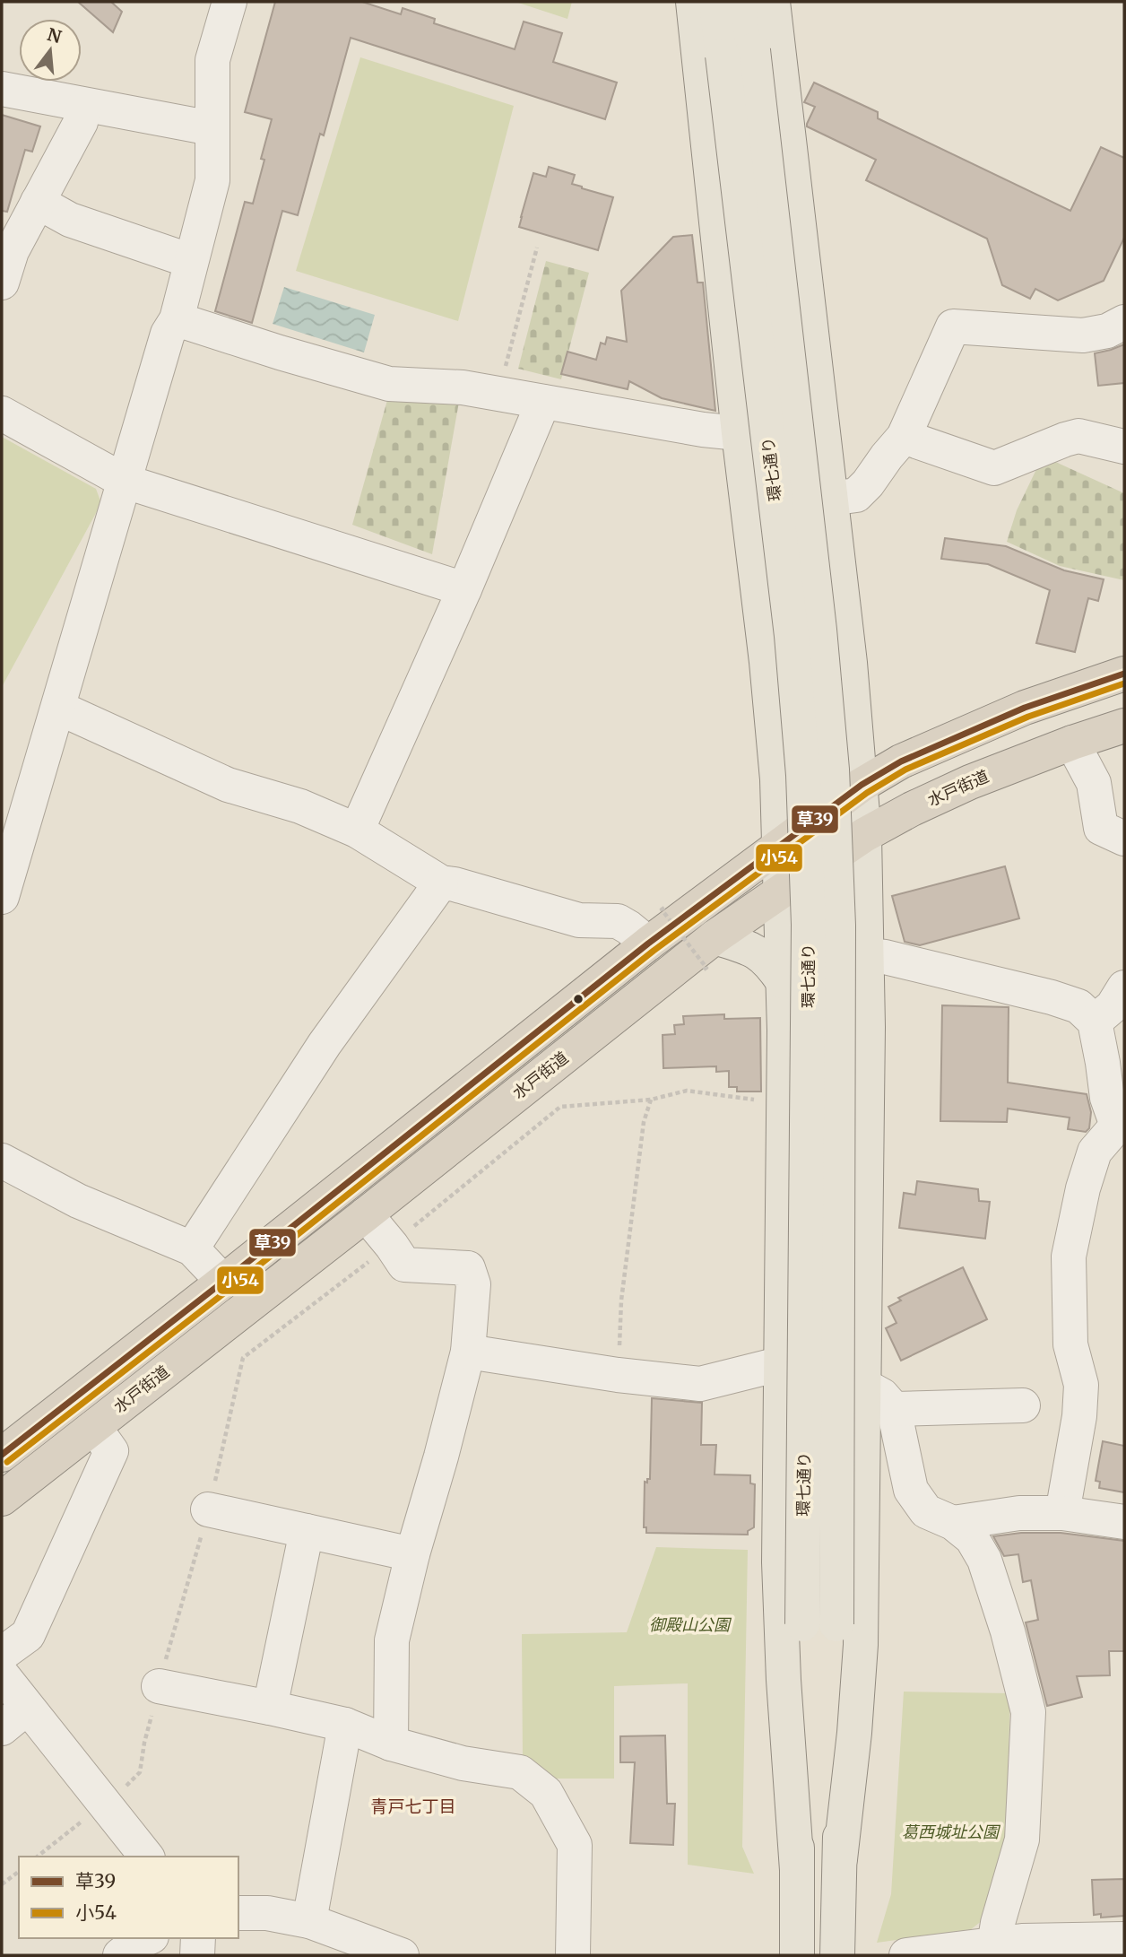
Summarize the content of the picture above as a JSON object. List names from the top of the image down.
{
  "streets": {
    "highway": ["水戸街道"],
    "main road": ["環七通り"]
  },
  "districts": ["青戸七丁目"],
  "parks": ["御殿山公園", "葛西城址公園"],
  "lines": ["transit line 草39", "transit line 小54"],
  "legend": ["草39", "小54"],
  "north": "top"
}
